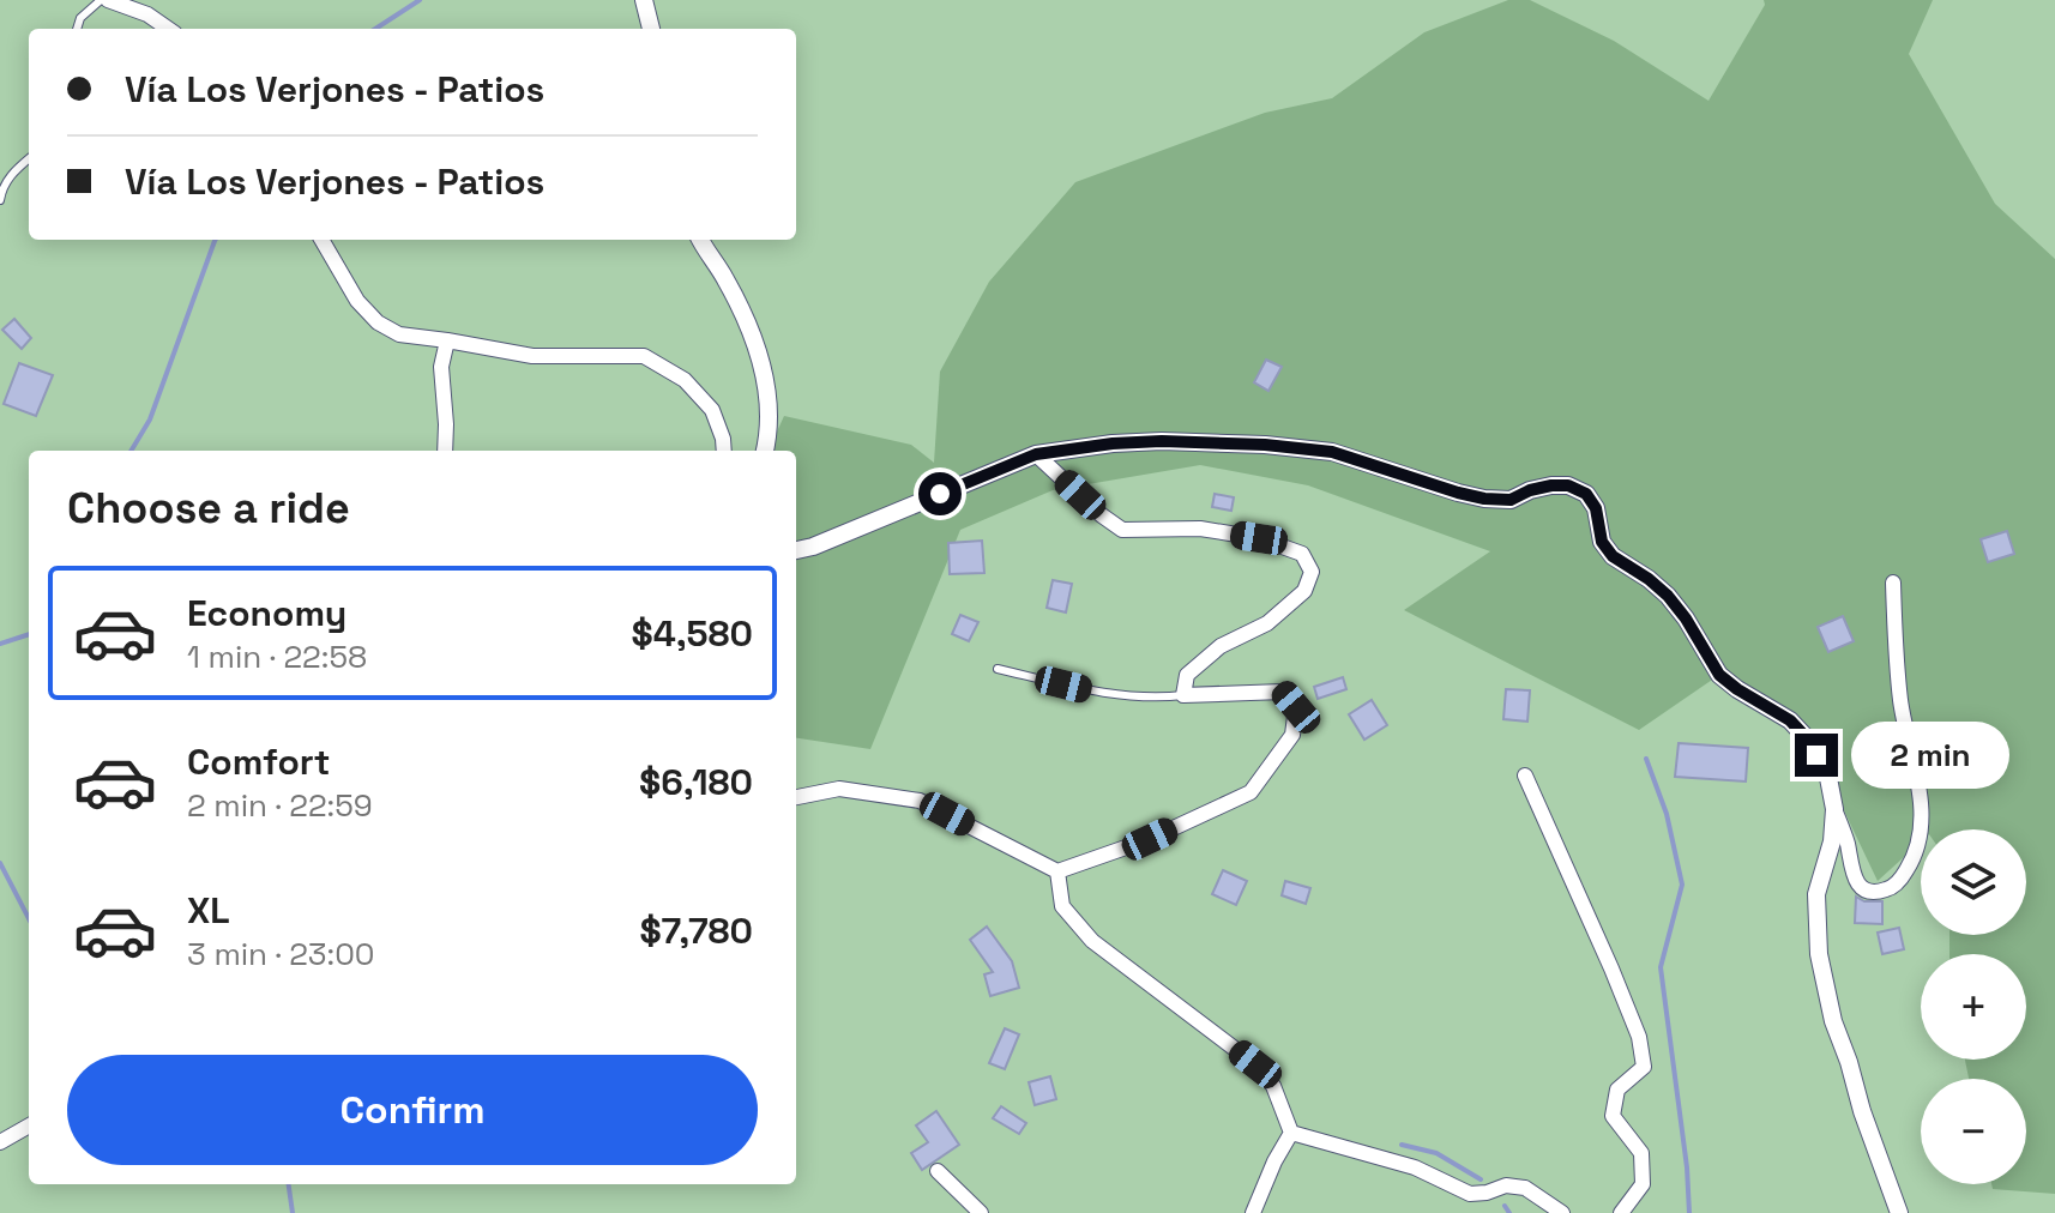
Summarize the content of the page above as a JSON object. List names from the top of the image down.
{
  "page": {
    "banner": ["Vía Los Verjones - Patios", "Vía Los Verjones - Patios"],
    "heading": "Choose a ride",
    "list": [
      {
        "name": "Economy",
        "note": "1 min · 22:58",
        "value": "$4,580"
      },
      {
        "name": "Comfort",
        "note": "2 min · 22:59",
        "value": "$6,180"
      },
      {
        "name": "XL",
        "note": "3 min · 23:00",
        "value": "$7,780"
      }
    ],
    "bubble": "2 min",
    "map_buttons": ["+", "−"],
    "buttons": "Confirm"
  }
}
